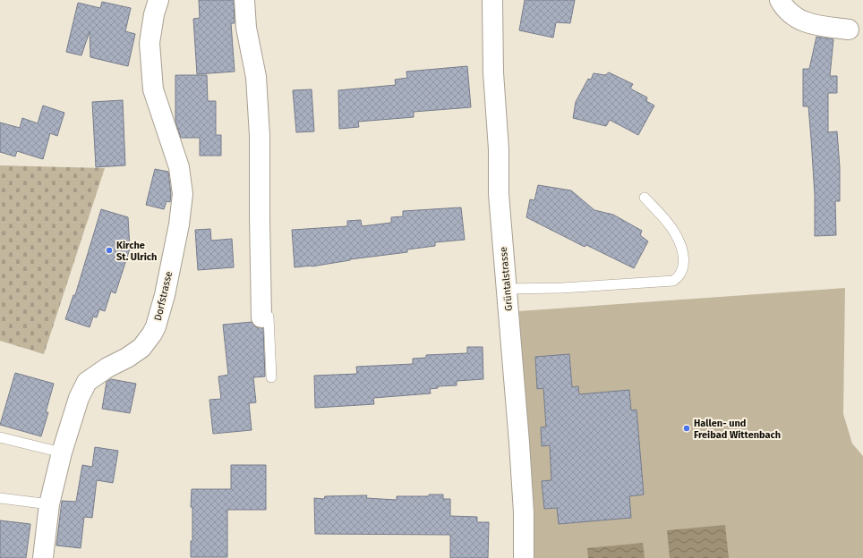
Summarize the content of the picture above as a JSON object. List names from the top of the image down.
{
  "streets": {
    "street": ["Grüntalstrasse", "Dorfstrasse"]
  },
  "places": ["Kirche St. Ulrich", "Hallen- und Freibad Wittenbach"]
}
